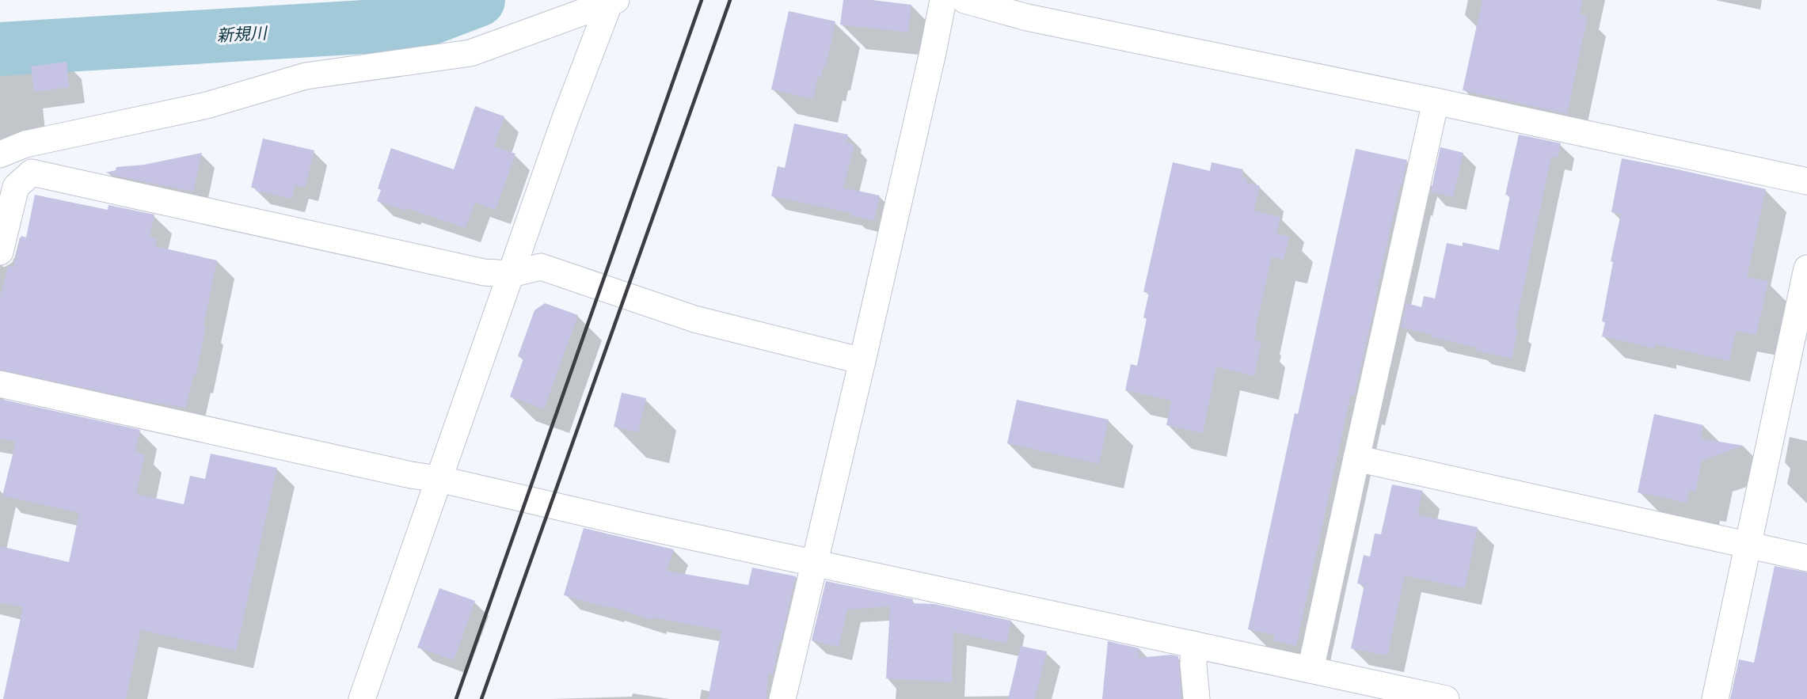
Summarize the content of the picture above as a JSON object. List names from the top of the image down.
{
  "water": ["新規川"]
}
